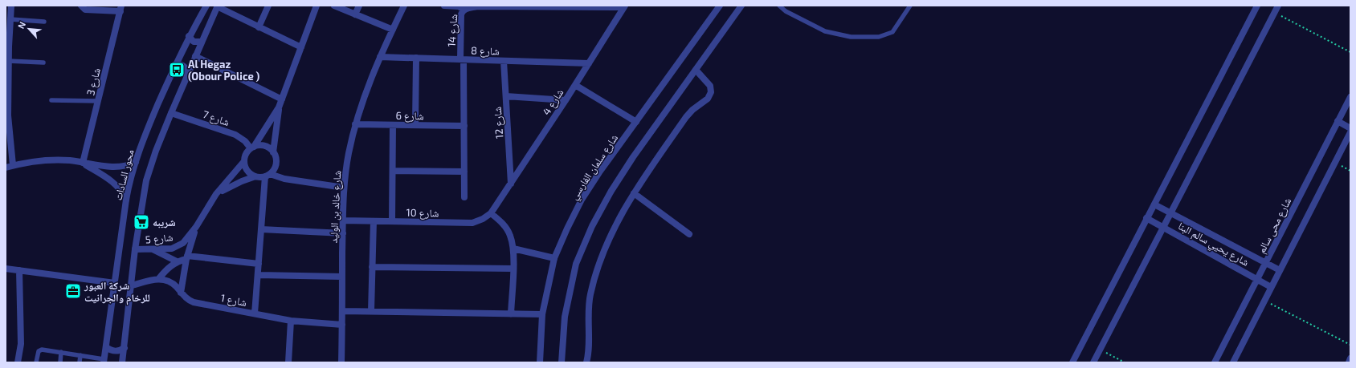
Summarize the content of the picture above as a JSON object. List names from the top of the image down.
{
  "streets": {
    "street": [
      "شارع 14",
      "شارع 8",
      "شارع 3",
      "شارع 4",
      "شارع 6",
      "شارع 7",
      "شارع 12",
      "شارع سلمان الفارسي",
      "محور السادات",
      "شارع خالد بن الوليد",
      "شارع 10",
      "شارع محى سالم",
      "شارع 5",
      "شارع يحيي سالم البنا",
      "شارع 1"
    ]
  },
  "crossings": [
    ["شارع 14", "شارع 8"],
    ["شارع 14", "شارع 4"],
    ["شارع 14", "شارع 6"],
    ["شارع 8", "شارع 4"],
    ["شارع 8", "شارع 12"],
    ["شارع 8", "شارع خالد بن الوليد"],
    ["شارع 4", "شارع 12"],
    ["شارع 4", "شارع 10"],
    ["شارع 6", "شارع خالد بن الوليد"],
    ["شارع 7", "شارع 5"],
    ["شارع خالد بن الوليد", "شارع 10"],
    ["شارع خالد بن الوليد", "شارع 1"],
    ["شارع محى سالم", "شارع يحيي سالم البنا"]
  ],
  "places": {
    "bus stop": ["Al Hegaz (Obour Police )"],
    "supermarket": ["شريبه"],
    "office": ["شركة العبور للرخام والجرانيت"]
  },
  "north": "top left"
}
